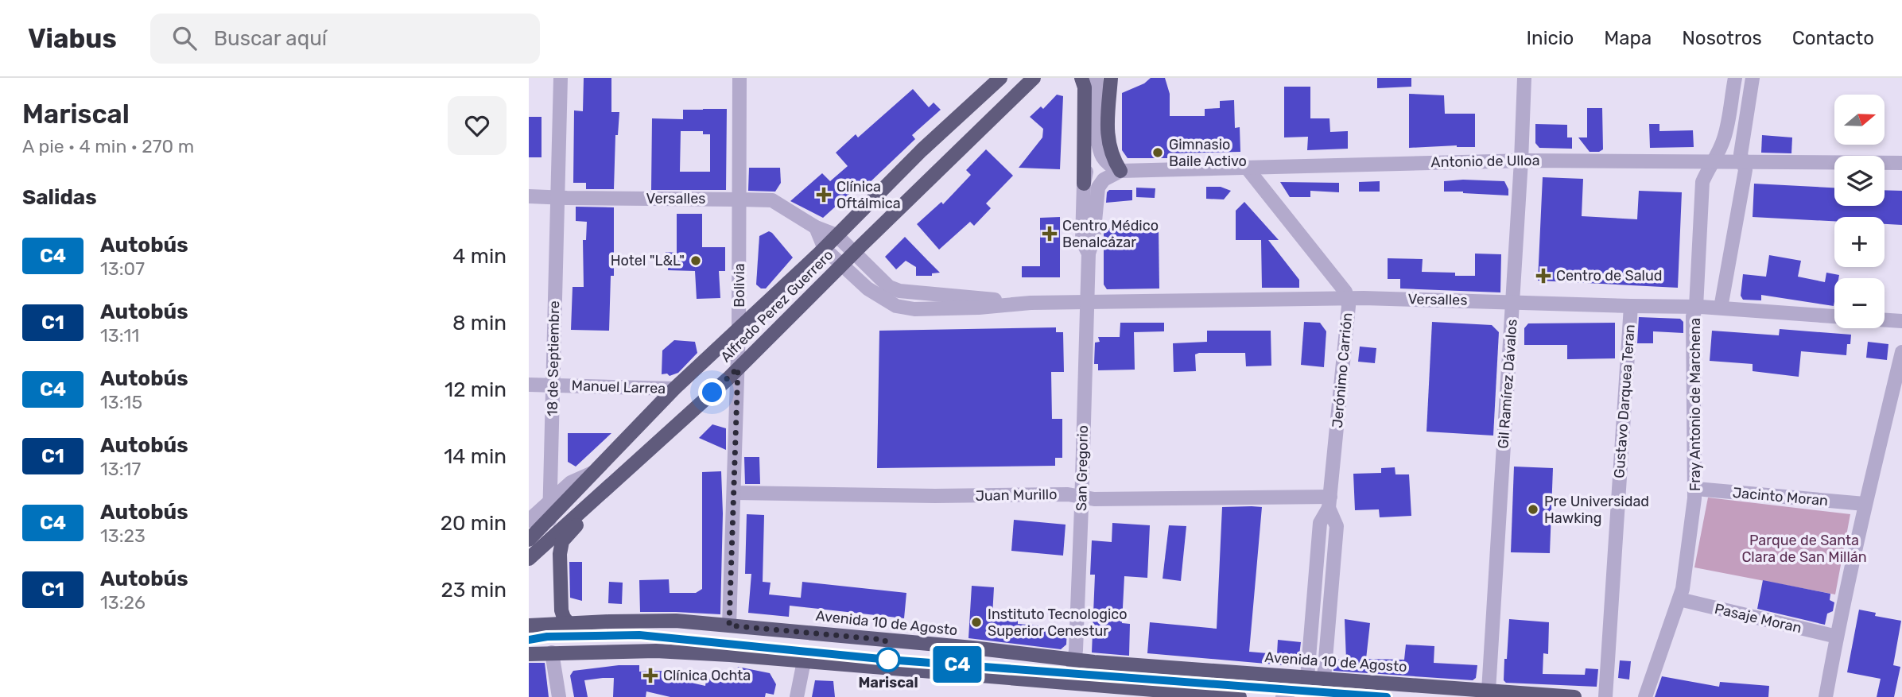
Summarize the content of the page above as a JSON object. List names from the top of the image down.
{
  "streets": {
    "main road": ["Alfredo Perez Guerrero", "Avenida 10 de Agosto"],
    "street": [
      "Antonio de Ulloa",
      "Versalles",
      "Bolivia",
      "18 de Septiembre",
      "Jerónimo Carrión",
      "Gil Ramírez Dávalos",
      "Manuel Larrea",
      "Gustavo Darquea Teran",
      "Fray Antonio de Marchena",
      "San Gregorio",
      "Juan Murillo",
      "Jacinto Moran",
      "Pasaje Moran"
    ]
  },
  "crossings": [
    ["Antonio de Ulloa", "Jerónimo Carrión"],
    ["Antonio de Ulloa", "Gil Ramírez Dávalos"],
    ["Antonio de Ulloa", "Fray Antonio de Marchena"],
    ["Antonio de Ulloa", "San Gregorio"],
    ["Versalles", "Bolivia"],
    ["Versalles", "Alfredo Perez Guerrero"],
    ["Versalles", "18 de Septiembre"],
    ["Versalles", "Jerónimo Carrión"],
    ["Versalles", "Gil Ramírez Dávalos"],
    ["Versalles", "Gustavo Darquea Teran"],
    ["Versalles", "Fray Antonio de Marchena"],
    ["Versalles", "San Gregorio"],
    ["Bolivia", "Alfredo Perez Guerrero"],
    ["Bolivia", "Juan Murillo"],
    ["Bolivia", "Avenida 10 de Agosto"],
    ["Alfredo Perez Guerrero", "18 de Septiembre"],
    ["Alfredo Perez Guerrero", "Manuel Larrea"],
    ["18 de Septiembre", "Manuel Larrea"],
    ["Jerónimo Carrión", "Juan Murillo"],
    ["Jerónimo Carrión", "Avenida 10 de Agosto"],
    ["Gil Ramírez Dávalos", "Avenida 10 de Agosto"],
    ["Fray Antonio de Marchena", "Jacinto Moran"],
    ["Fray Antonio de Marchena", "Pasaje Moran"],
    ["San Gregorio", "Juan Murillo"],
    ["San Gregorio", "Avenida 10 de Agosto"]
  ],
  "parks": ["Parque de Santa Clara de San Millán"],
  "places": {
    "other": [
      "Gimnasio Baile Activo",
      "Hotel \"L&L\"",
      "Pre Universidad Hawking",
      "Instituto Tecnologico Superior Cenestur",
      "Mariscal"
    ],
    "health": [
      "Clínica Oftálmica",
      "Centro Médico Benalcázar",
      "Centro de Salud",
      "Clínica Ochta"
    ]
  },
  "lines": ["bus line C4"],
  "north": "right",
  "page": {
    "header": "Viabus",
    "search": "Buscar aquí",
    "nav": [
      "Inicio",
      "Mapa",
      "Nosotros",
      "Contacto"
    ],
    "heading": [
      ["Mariscal", "A pie · 4 min · 270 m"],
      "Salidas"
    ],
    "on_map": "C4",
    "map_buttons": ["+", "−"],
    "list": [
      {
        "mark": "C4",
        "name": "Autobús",
        "note": "13:07",
        "value": "4 min"
      },
      {
        "mark": "C1",
        "name": "Autobús",
        "note": "13:11",
        "value": "8 min"
      },
      {
        "mark": "C4",
        "name": "Autobús",
        "note": "13:15",
        "value": "12 min"
      },
      {
        "mark": "C1",
        "name": "Autobús",
        "note": "13:17",
        "value": "14 min"
      },
      {
        "mark": "C4",
        "name": "Autobús",
        "note": "13:23",
        "value": "20 min"
      },
      {
        "mark": "C1",
        "name": "Autobús",
        "note": "13:26",
        "value": "23 min"
      }
    ]
  }
}
